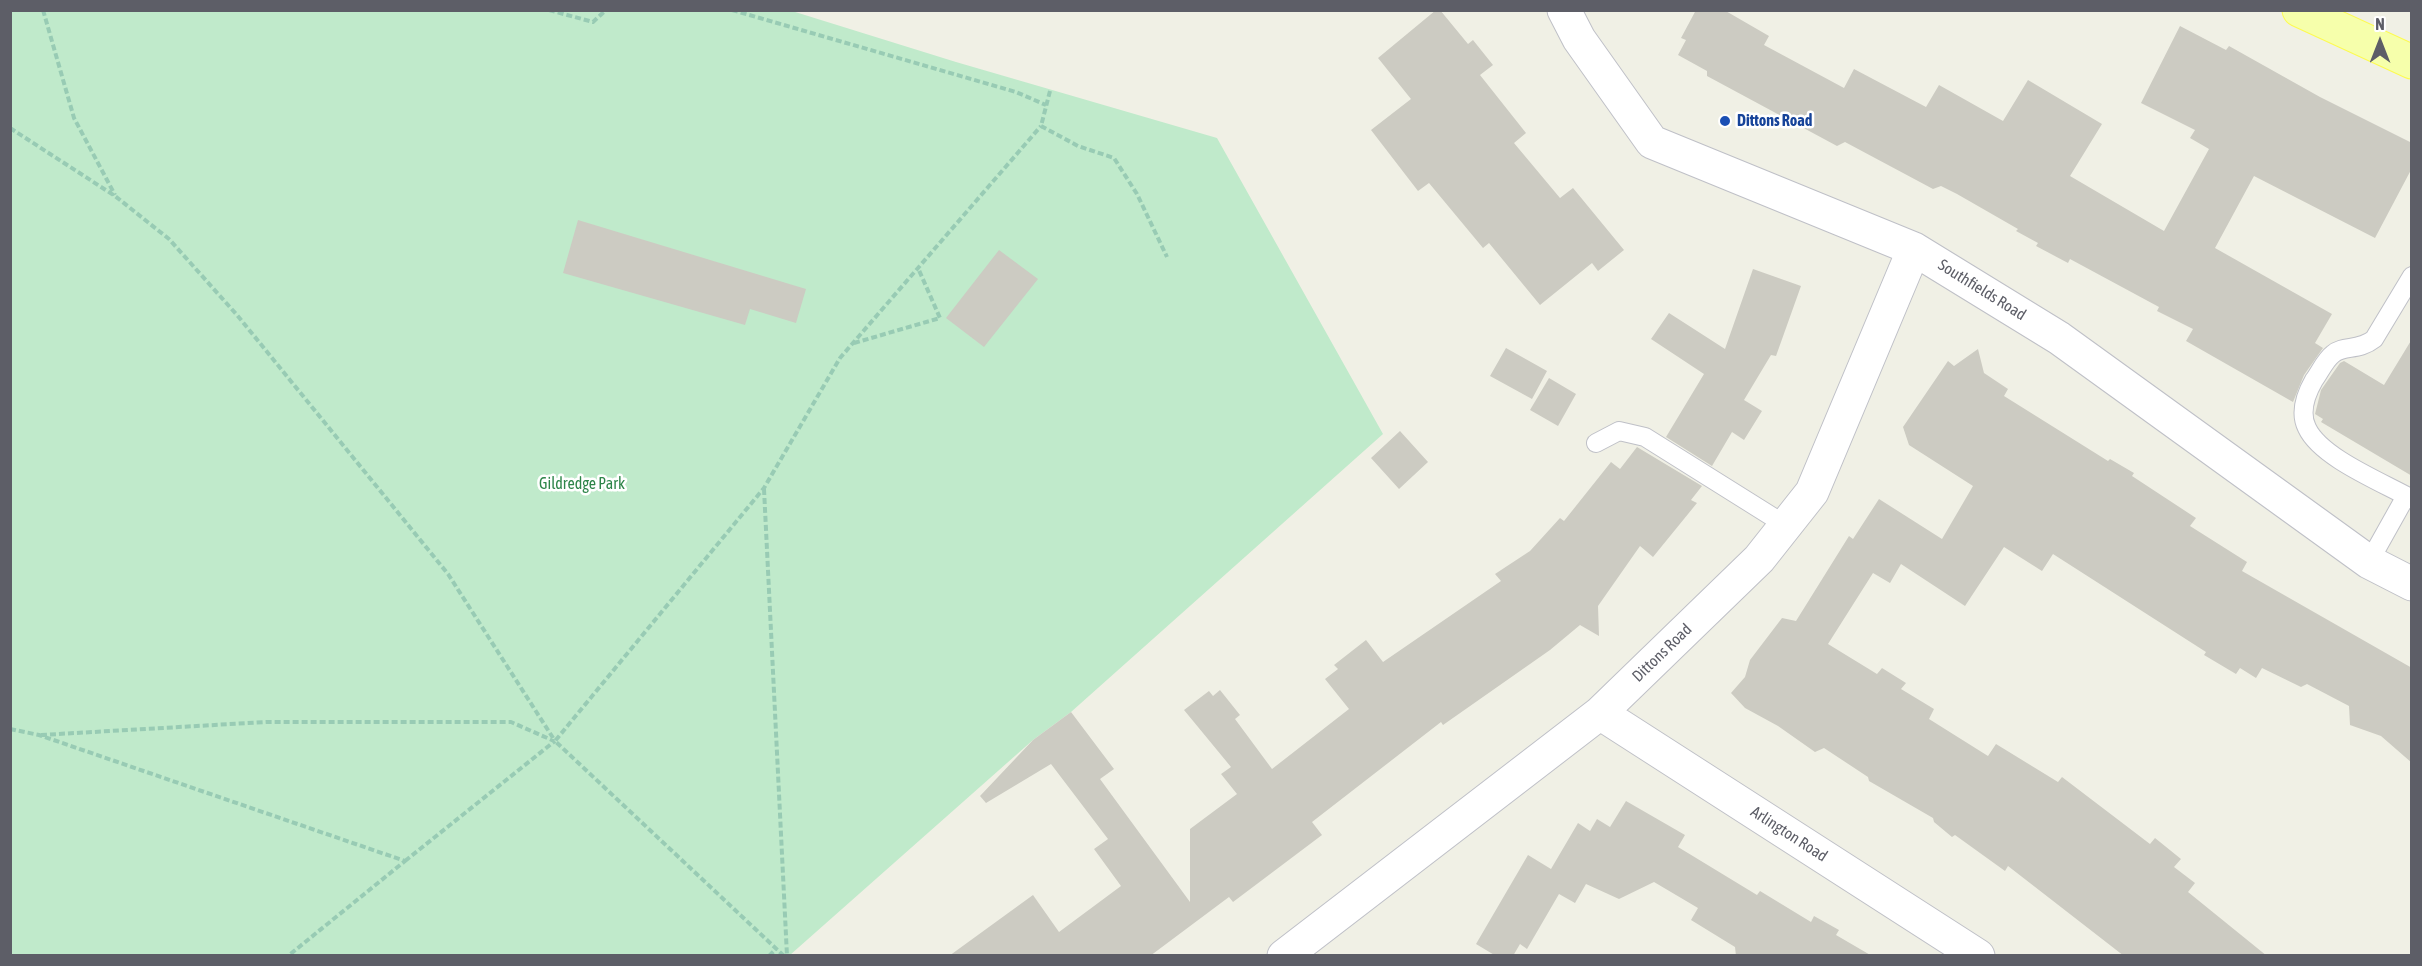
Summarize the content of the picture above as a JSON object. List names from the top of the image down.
{
  "streets": {
    "street": ["Southfields Road", "Dittons Road", "Arlington Road"]
  },
  "crossings": [
    ["Southfields Road", "Dittons Road"],
    ["Dittons Road", "Arlington Road"]
  ],
  "parks": ["Gildredge Park"],
  "places": ["Dittons Road"],
  "north": "top"
}
